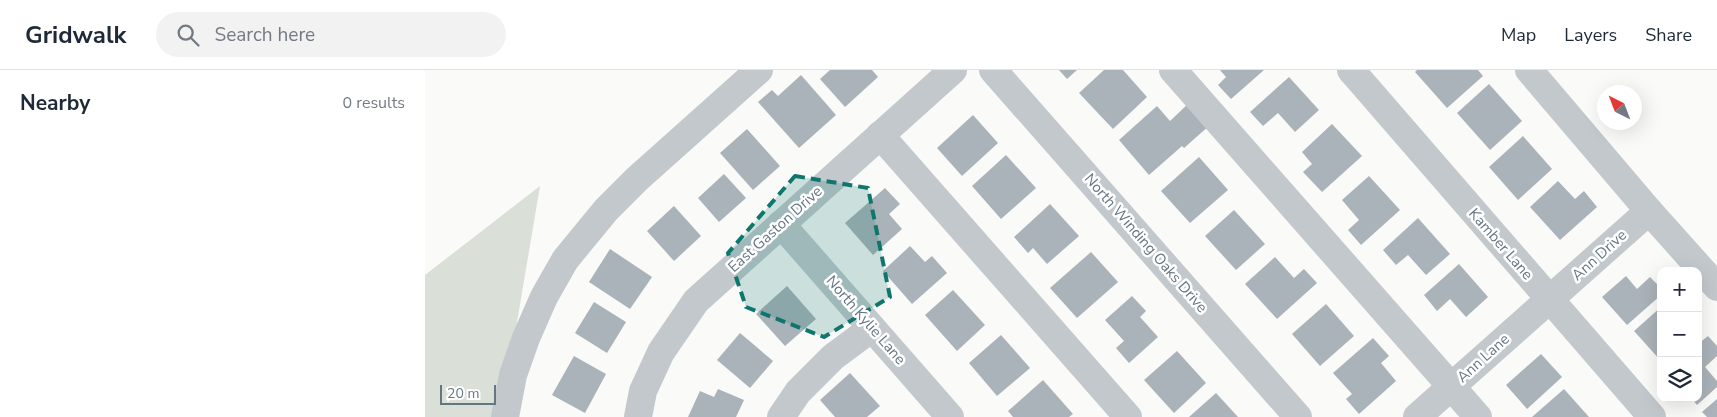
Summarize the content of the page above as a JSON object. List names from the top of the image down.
{
  "streets": {
    "street": [
      "East Gaston Drive",
      "North Winding Oaks Drive",
      "Kamber Lane",
      "Ann Drive",
      "North Kylie Lane",
      "Ann Lane"
    ]
  },
  "crossings": [
    ["East Gaston Drive", "North Kylie Lane"],
    ["Kamber Lane", "Ann Drive"],
    ["Kamber Lane", "Ann Lane"],
    ["Ann Drive", "Ann Lane"]
  ],
  "scale_bar": "20 m",
  "north": "top left",
  "page": {
    "header": "Gridwalk",
    "search": "Search here",
    "nav": ["Map", "Layers", "Share"],
    "heading": ["Nearby", "0 results"],
    "map_buttons": ["+", "−"],
    "scale": "20 m"
  }
}
